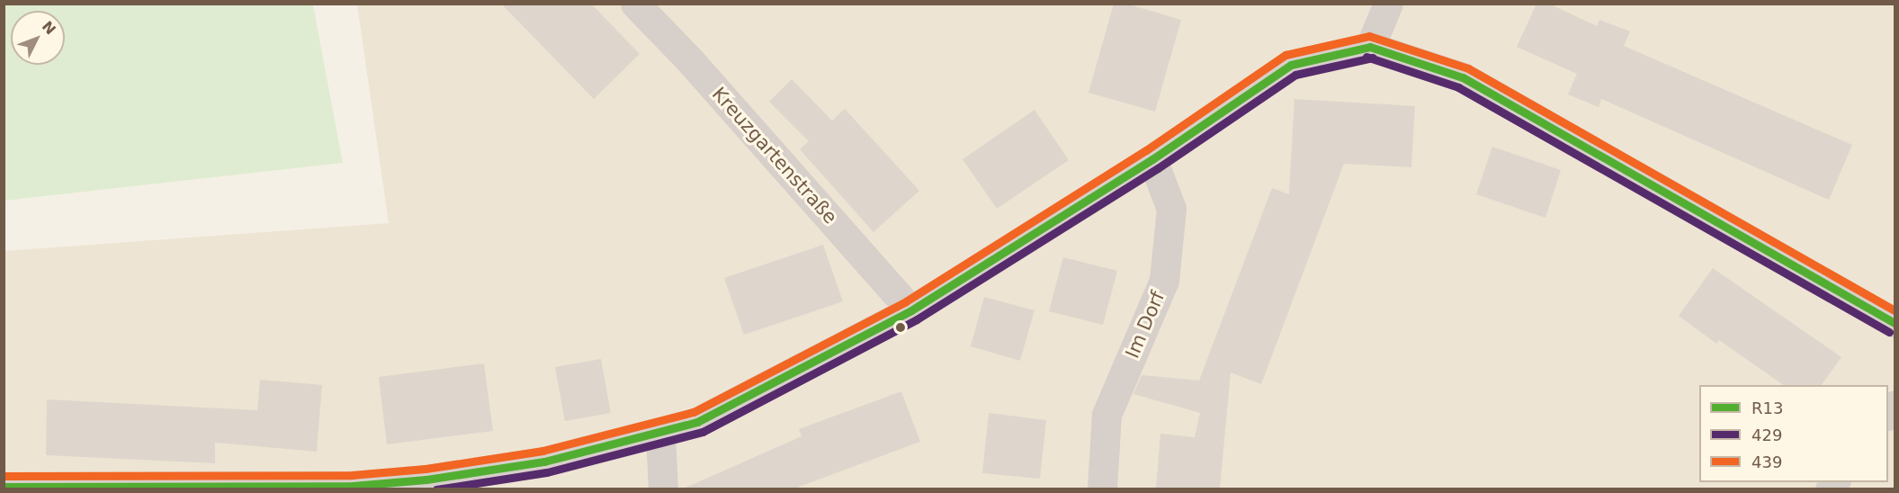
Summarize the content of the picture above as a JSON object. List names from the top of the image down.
{
  "streets": {
    "street": ["Kreuzgartenstraße", "Im Dorf"]
  },
  "lines": ["transit line 439", "transit line R13", "transit line 429"],
  "legend": ["R13", "429", "439"],
  "north": "top right"
}
